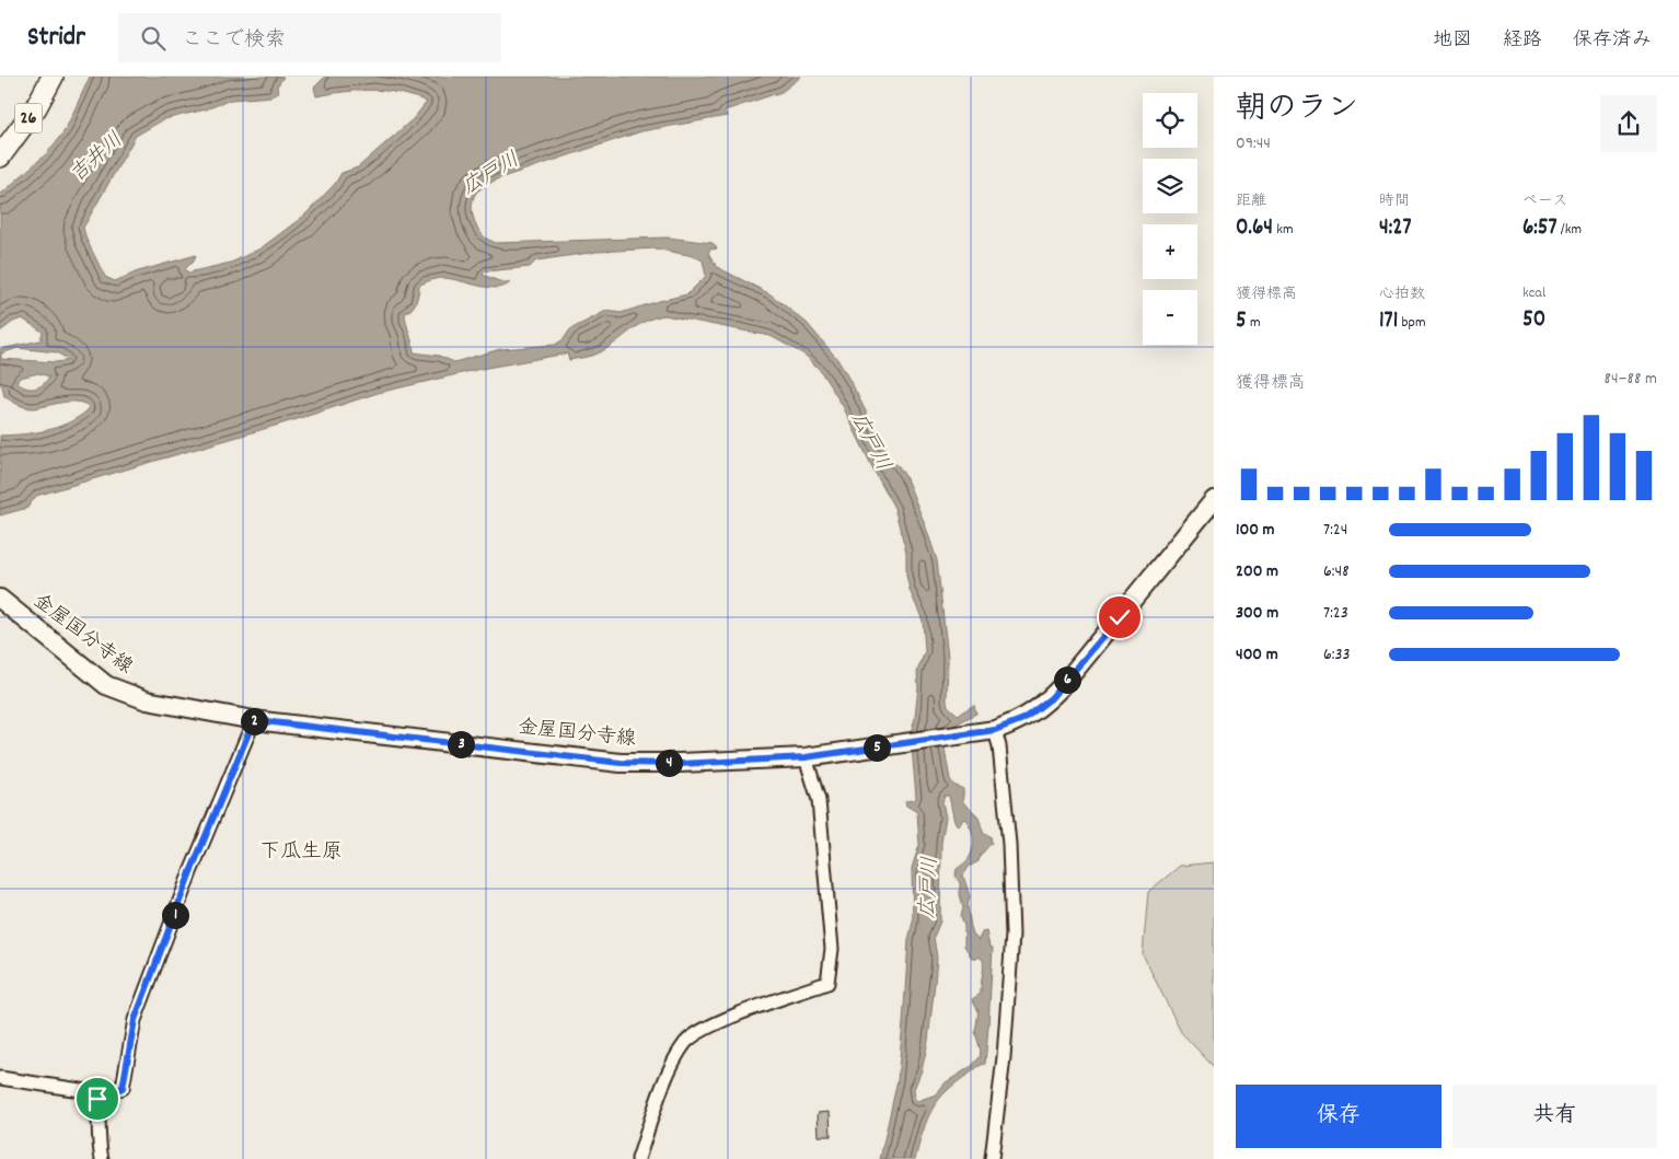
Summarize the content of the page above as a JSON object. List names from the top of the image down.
{
  "streets": {
    "main road": ["26", "金屋国分寺線"]
  },
  "districts": ["下瓜生原"],
  "water": ["吉井川", "広戸川"],
  "page": {
    "header": "Stridr",
    "search": "ここで検索",
    "nav": ["地図", "経路", "保存済み"],
    "heading": ["朝のラン", "09:44"],
    "map_buttons": ["+", "−"],
    "stats": [
      ["距離", "0.64 km"],
      ["時間", "4:27"],
      ["ペース", "6:57 /km"],
      ["獲得標高", "5 m"],
      ["心拍数", "171 bpm"],
      ["kcal", "50"]
    ],
    "chart": ["獲得標高", "84–88 m"],
    "list": [
      {
        "name": "100 m",
        "note": "7:24"
      },
      {
        "name": "200 m",
        "note": "6:48"
      },
      {
        "name": "300 m",
        "note": "7:23"
      },
      {
        "name": "400 m",
        "note": "6:33"
      }
    ],
    "pins": [
      "6",
      "2",
      "3",
      "5",
      "4",
      "1"
    ],
    "buttons": ["保存", "共有"]
  }
}
